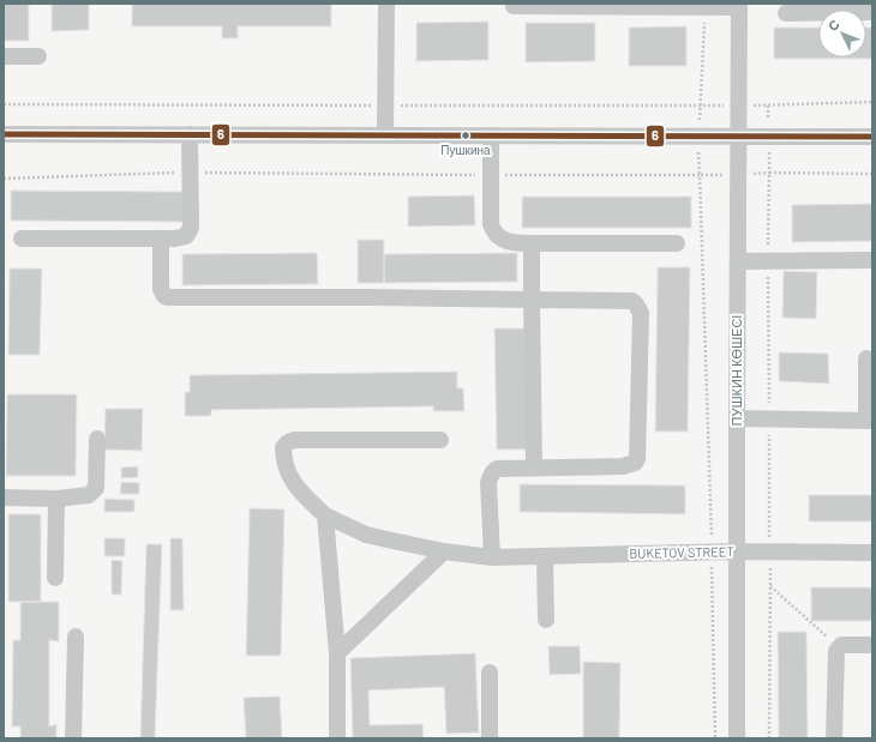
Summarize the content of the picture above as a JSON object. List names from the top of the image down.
{
  "streets": {
    "street": ["ПУШКИН КӨШЕСІ", "BUKETOV STREET"]
  },
  "crossings": [
    ["ПУШКИН КӨШЕСІ", "BUKETOV STREET"]
  ],
  "places": ["Пушкина"],
  "lines": ["transit line 6"],
  "north": "top left"
}
